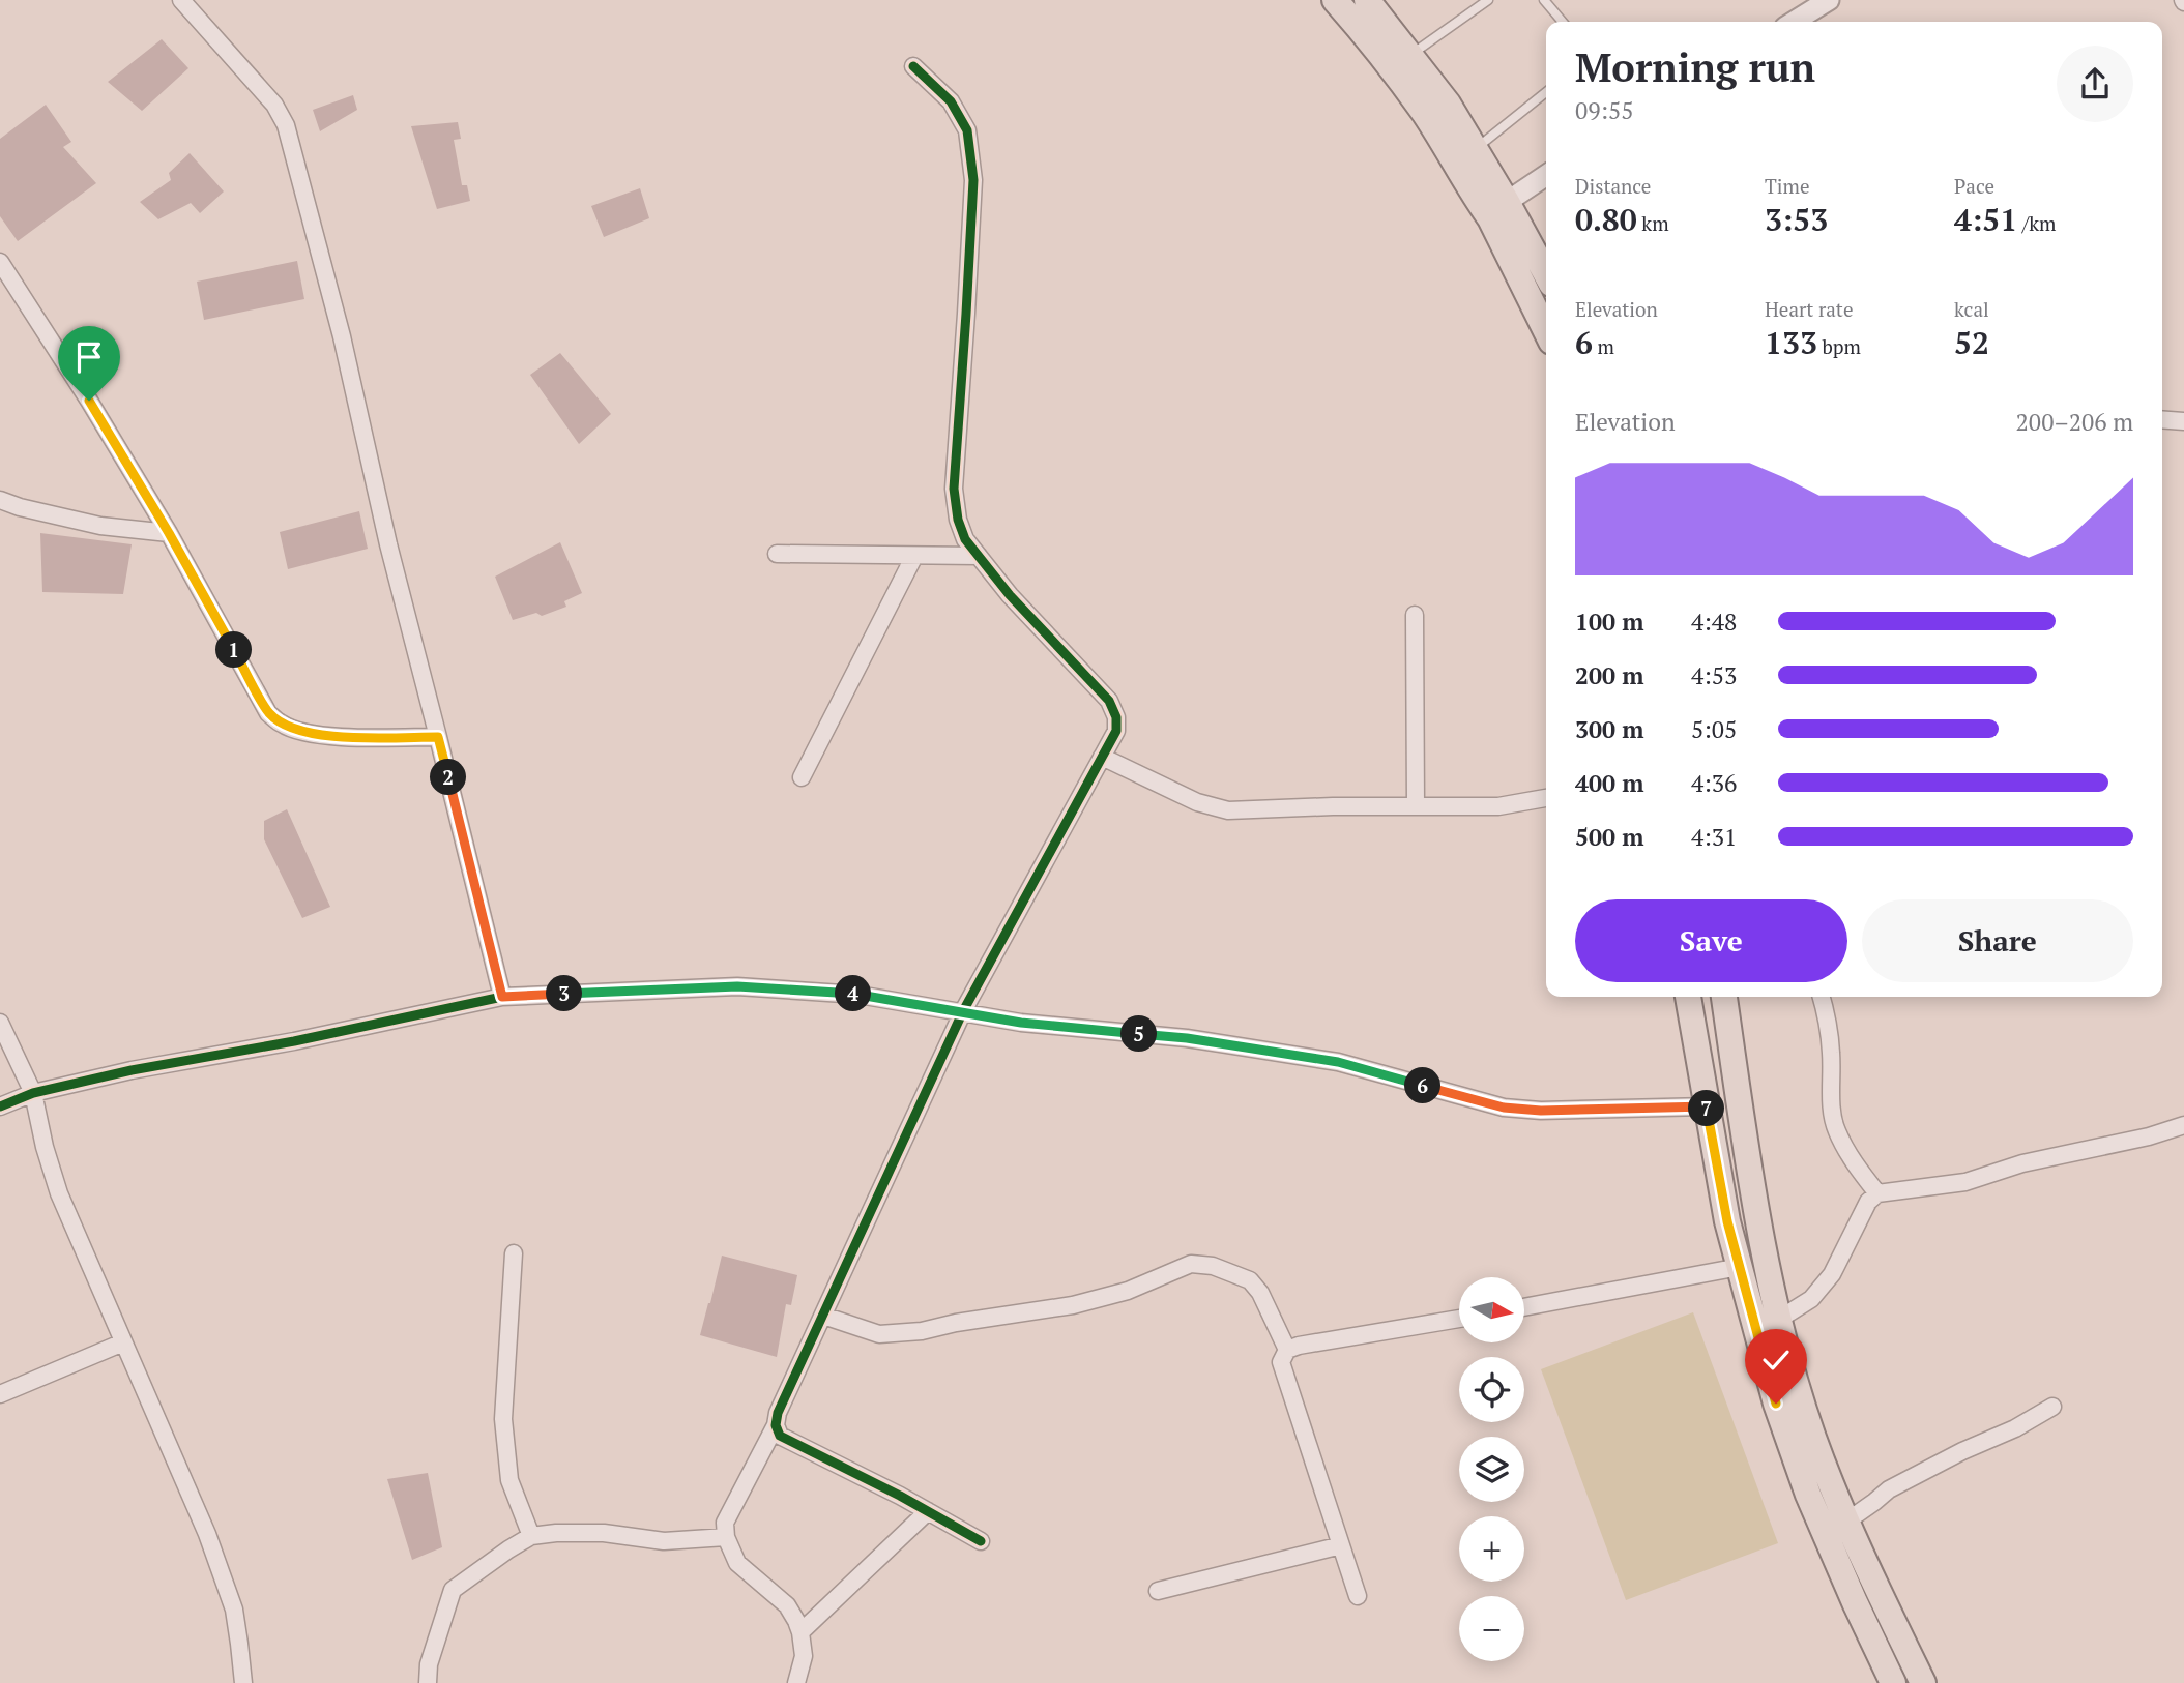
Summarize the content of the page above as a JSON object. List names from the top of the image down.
{
  "north": "right",
  "page": {
    "heading": ["Morning run", "09:55"],
    "stats": [
      ["Distance", "0.80 km"],
      ["Time", "3:53"],
      ["Pace", "4:51 /km"],
      ["Elevation", "6 m"],
      ["Heart rate", "133 bpm"],
      ["kcal", "52"]
    ],
    "chart": ["Elevation", "200–206 m"],
    "list": [
      {
        "name": "100 m",
        "note": "4:48"
      },
      {
        "name": "200 m",
        "note": "4:53"
      },
      {
        "name": "300 m",
        "note": "5:05"
      },
      {
        "name": "400 m",
        "note": "4:36"
      },
      {
        "name": "500 m",
        "note": "4:31"
      }
    ],
    "pins": [
      "1",
      "2",
      "3",
      "4",
      "5",
      "6",
      "7"
    ],
    "buttons": ["Save", "Share"],
    "map_buttons": ["+", "−"]
  }
}
